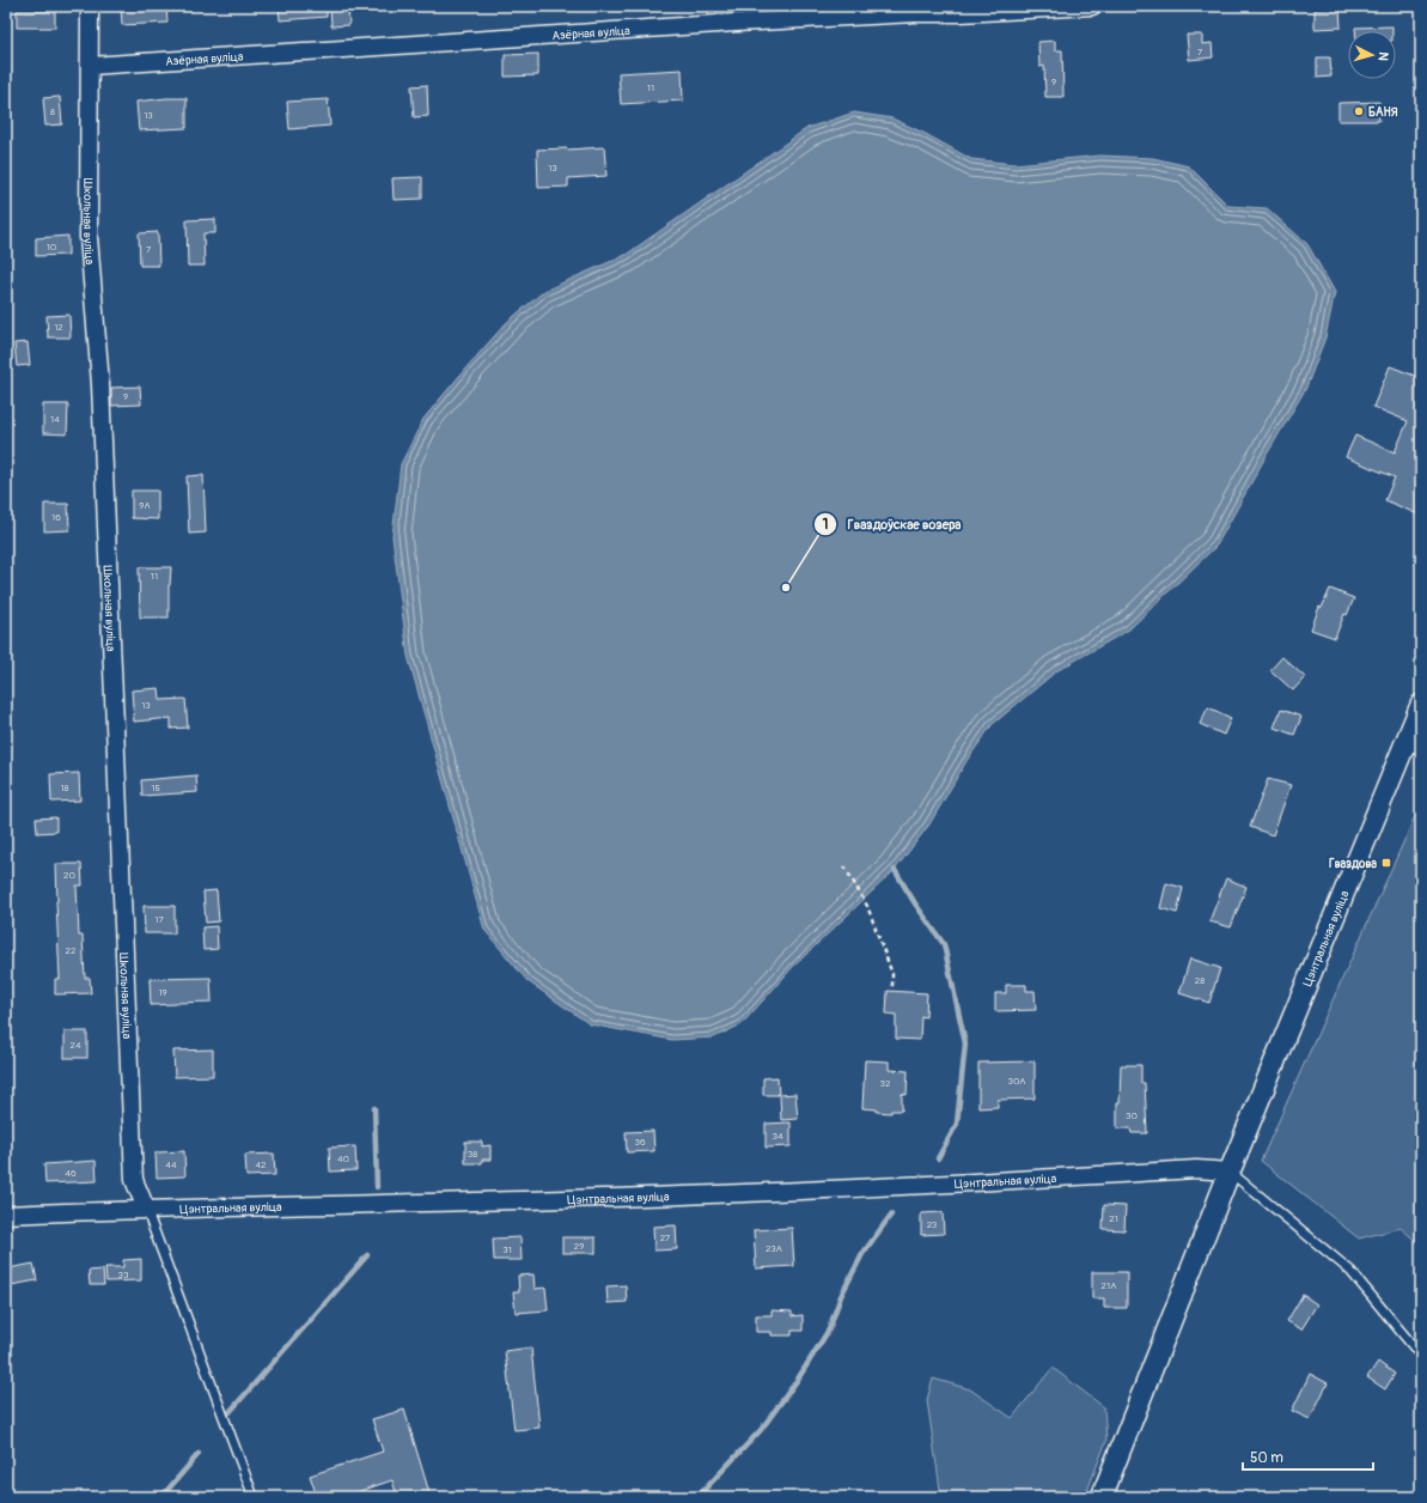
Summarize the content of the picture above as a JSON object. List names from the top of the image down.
{
  "streets": {
    "street": ["Азёрная вуліца", "Школьная вуліца", "Цэнтральная вуліца"]
  },
  "crossings": [
    ["Азёрная вуліца", "Школьная вуліца"],
    ["Школьная вуліца", "Цэнтральная вуліца"]
  ],
  "places": {
    "other": ["БАНЯ", "Гваздоўскае возера"],
    "transit": ["Гваздова"]
  },
  "house_numbers": [
    "7",
    "9",
    "11",
    "8",
    "13",
    "13",
    "10",
    "7",
    "12",
    "9",
    "14",
    "9А",
    "16",
    "11",
    "13",
    "18",
    "15",
    "20",
    "17",
    "22",
    "28",
    "19",
    "24",
    "30А",
    "32",
    "30",
    "34",
    "36",
    "38",
    "40",
    "44",
    "42",
    "46",
    "21",
    "23",
    "27",
    "29",
    "23А",
    "31",
    "33",
    "21А"
  ],
  "scale_bar": "50 m",
  "north": "right"
}
